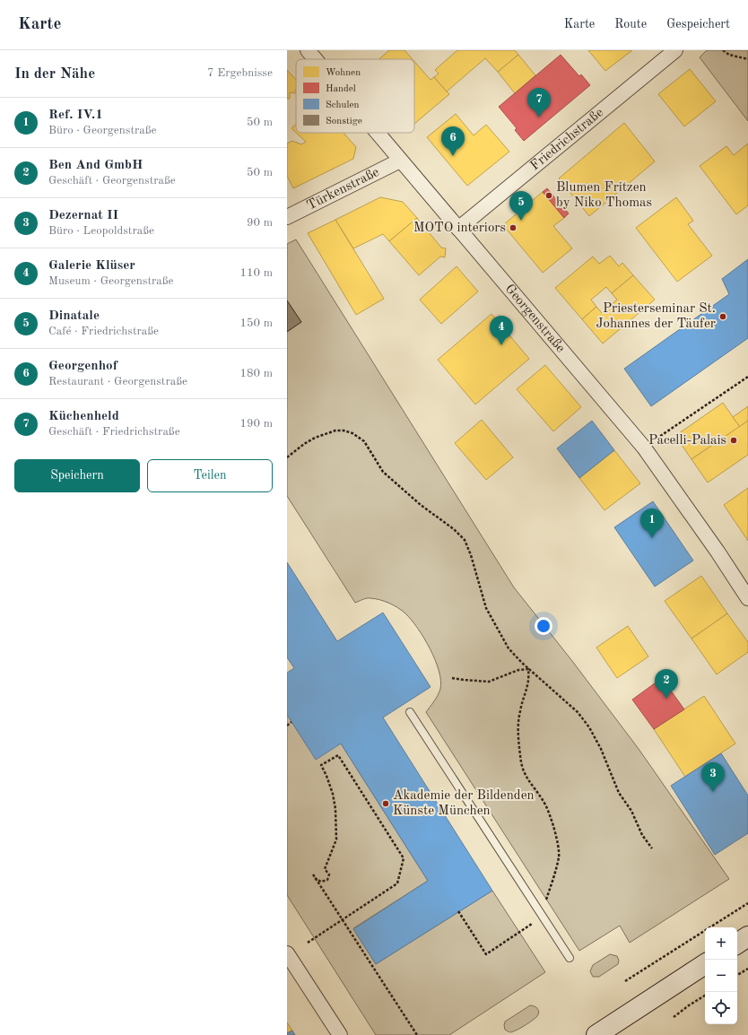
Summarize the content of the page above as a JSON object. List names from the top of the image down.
{
  "streets": {
    "street": ["Friedrichstraße", "Türkenstraße", "Georgenstraße"]
  },
  "crossings": [
    ["Friedrichstraße", "Georgenstraße"],
    ["Türkenstraße", "Georgenstraße"]
  ],
  "places": [
    "Blumen Fritzen by Niko Thomas",
    "MOTO interiors",
    "Priesterseminar St. Johannes der Täufer",
    "Pacelli-Palais",
    "Akademie der Bildenden Künste München"
  ],
  "legend": [
    "Wohnen",
    "Handel",
    "Schulen",
    "Sonstige"
  ],
  "page": {
    "header": "Karte",
    "nav": ["Karte", "Route", "Gespeichert"],
    "heading": ["In der Nähe", "7 Ergebnisse"],
    "pins": [
      "7",
      "6",
      "5",
      "4",
      "1",
      "2",
      "3"
    ],
    "list": [
      {
        "mark": "1",
        "name": "Ref. IV.1",
        "note": "Büro · Georgenstraße",
        "value": "50 m"
      },
      {
        "mark": "2",
        "name": "Ben And GmbH",
        "note": "Geschäft · Georgenstraße",
        "value": "50 m"
      },
      {
        "mark": "3",
        "name": "Dezernat II",
        "note": "Büro · Leopoldstraße",
        "value": "90 m"
      },
      {
        "mark": "4",
        "name": "Galerie Klüser",
        "note": "Museum · Georgenstraße",
        "value": "110 m"
      },
      {
        "mark": "5",
        "name": "Dinatale",
        "note": "Café · Friedrichstraße",
        "value": "150 m"
      },
      {
        "mark": "6",
        "name": "Georgenhof",
        "note": "Restaurant · Georgenstraße",
        "value": "180 m"
      },
      {
        "mark": "7",
        "name": "Küchenheld",
        "note": "Geschäft · Friedrichstraße",
        "value": "190 m"
      }
    ],
    "buttons": ["Speichern", "Teilen"],
    "map_buttons": ["+", "−"]
  }
}
